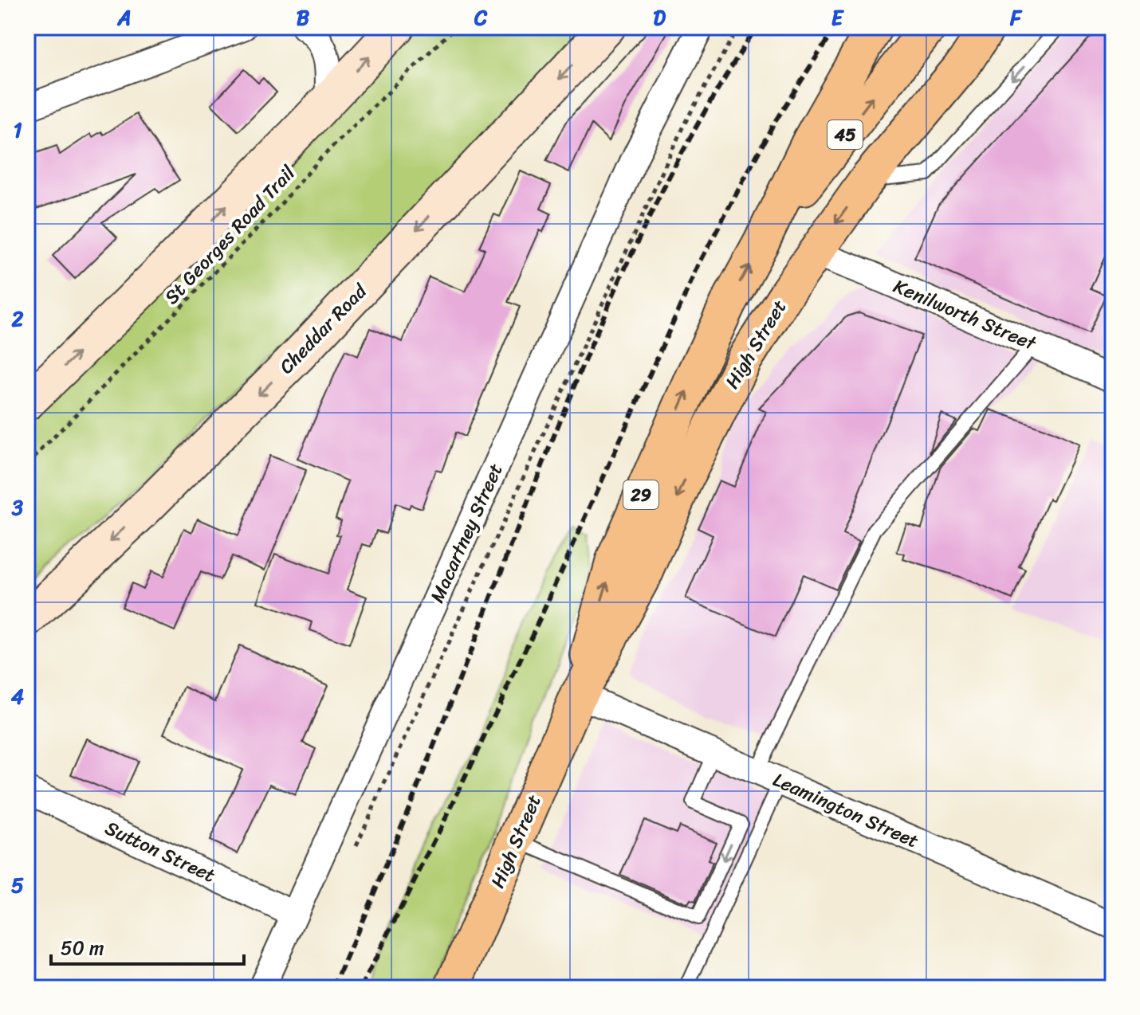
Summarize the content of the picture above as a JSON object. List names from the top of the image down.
{
  "streets": {
    "main road": [
      "45",
      "Cheddar Road",
      "High Street",
      "29"
    ],
    "street": [
      "Kenilworth Street",
      "Macartney Street",
      "Leamington Street",
      "Sutton Street"
    ],
    "path": ["St Georges Road Trail"]
  },
  "crossings": [
    ["45", "High Street"],
    ["Kenilworth Street", "High Street"],
    ["High Street", "Leamington Street"],
    ["Macartney Street", "Sutton Street"]
  ],
  "scale_bar": "50 m",
  "grid": {
    "columns": [
      "A",
      "B",
      "C",
      "D",
      "E",
      "F"
    ],
    "rows": [
      "1",
      "2",
      "3",
      "4",
      "5"
    ]
  }
}
